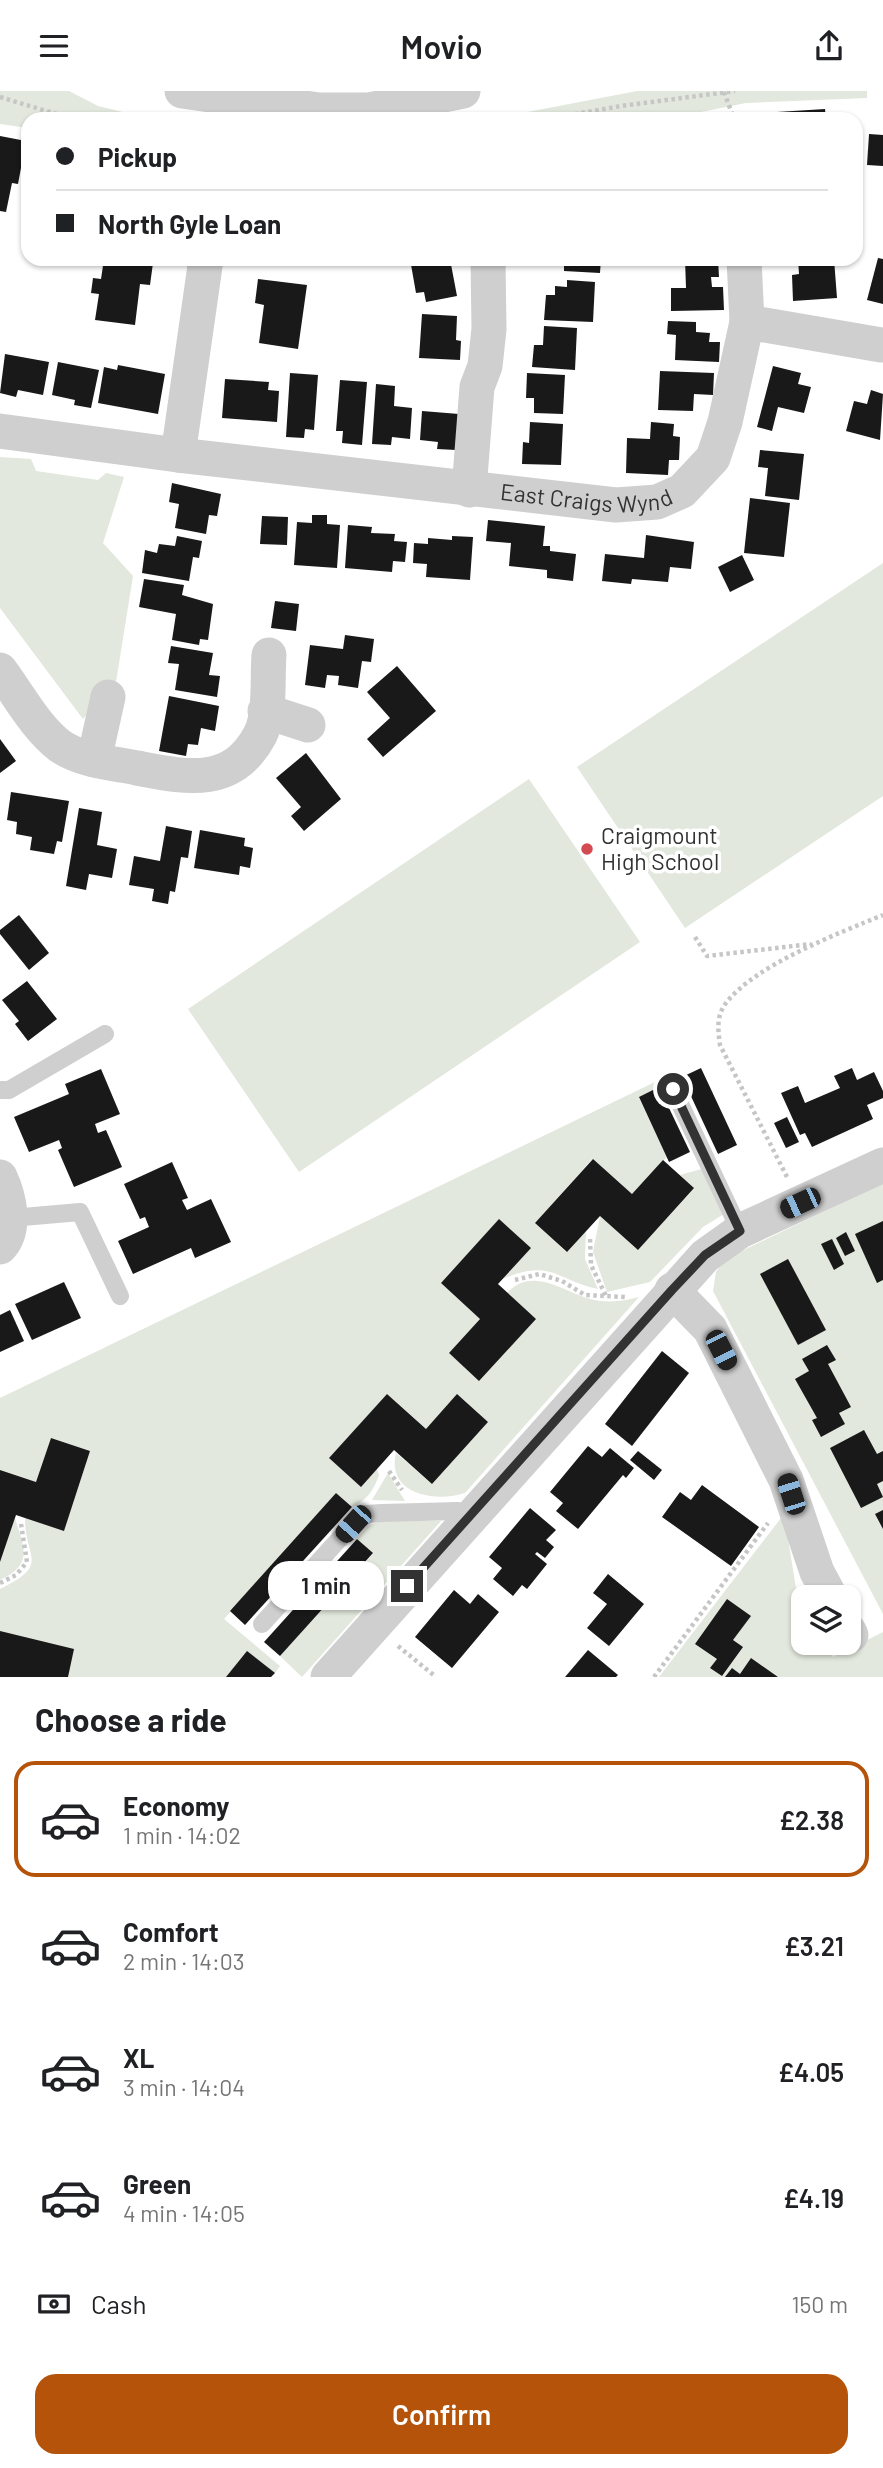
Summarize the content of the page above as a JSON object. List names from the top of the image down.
{
  "streets": {
    "street": ["East Craigs Wynd"]
  },
  "places": ["Craigmount High School"],
  "page": {
    "header": "Movio",
    "banner": ["Pickup", "North Gyle Loan"],
    "bubble": "1 min",
    "heading": "Choose a ride",
    "list": [
      {
        "name": "Economy",
        "note": "1 min · 14:02",
        "value": "£2.38"
      },
      {
        "name": "Comfort",
        "note": "2 min · 14:03",
        "value": "£3.21"
      },
      {
        "name": "XL",
        "note": "3 min · 14:04",
        "value": "£4.05"
      },
      {
        "name": "Green",
        "note": "4 min · 14:05",
        "value": "£4.19"
      }
    ],
    "pay": ["Cash", "150 m"],
    "buttons": "Confirm"
  }
}
